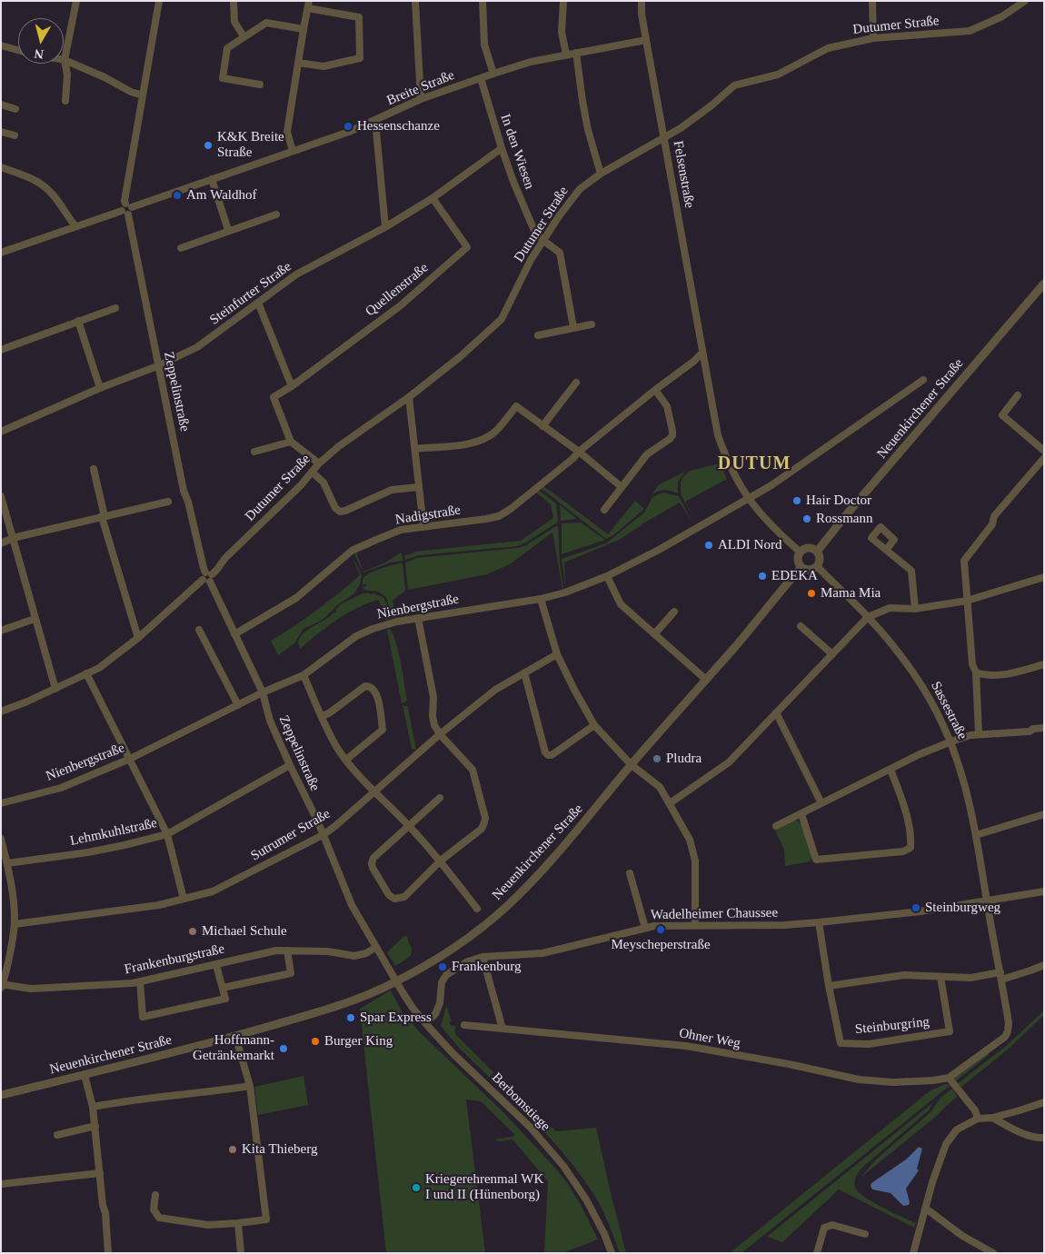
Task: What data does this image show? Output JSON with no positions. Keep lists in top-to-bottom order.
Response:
{
  "streets": {
    "street": [
      "Dutumer Straße",
      "Breite Straße",
      "In den Wiesen",
      "Felsenstraße",
      "Quellenstraße",
      "Steinfurter Straße",
      "Zeppelinstraße",
      "Neuenkirchener Straße",
      "Nadigstraße",
      "Nienbergstraße",
      "Sassestraße",
      "Lehmkuhlstraße",
      "Sutrumer Straße",
      "Wadelheimer Chaussee",
      "Frankenburgstraße",
      "Steinburgring",
      "Ohner Weg",
      "Berbomstiege"
    ]
  },
  "crossings": [
    ["Dutumer Straße", "In den Wiesen"],
    ["Dutumer Straße", "Felsenstraße"],
    ["Dutumer Straße", "Zeppelinstraße"],
    ["Breite Straße", "In den Wiesen"],
    ["Breite Straße", "Felsenstraße"],
    ["In den Wiesen", "Steinfurter Straße"],
    ["Felsenstraße", "Neuenkirchener Straße"],
    ["Felsenstraße", "Nadigstraße"],
    ["Felsenstraße", "Nienbergstraße"],
    ["Felsenstraße", "Sassestraße"],
    ["Quellenstraße", "Steinfurter Straße"],
    ["Steinfurter Straße", "Zeppelinstraße"],
    ["Zeppelinstraße", "Neuenkirchener Straße"],
    ["Zeppelinstraße", "Nadigstraße"],
    ["Zeppelinstraße", "Nienbergstraße"],
    ["Zeppelinstraße", "Lehmkuhlstraße"],
    ["Zeppelinstraße", "Sutrumer Straße"],
    ["Zeppelinstraße", "Frankenburgstraße"],
    ["Zeppelinstraße", "Berbomstiege"],
    ["Neuenkirchener Straße", "Sassestraße"],
    ["Neuenkirchener Straße", "Berbomstiege"],
    ["Sassestraße", "Wadelheimer Chaussee"],
    ["Wadelheimer Chaussee", "Steinburgring"],
    ["Wadelheimer Chaussee", "Berbomstiege"]
  ],
  "districts": ["DUTUM"],
  "places": [
    "Hessenschanze",
    "K&K Breite Straße",
    "Am Waldhof",
    "Hair Doctor",
    "Rossmann",
    "ALDI Nord",
    "EDEKA",
    "Mama Mia",
    "Pludra",
    "Steinburgweg",
    "Meyscheperstraße",
    "Michael Schule",
    "Frankenburg",
    "Spar Express",
    "Burger King",
    "Hoffmann- Getränkemarkt",
    "Kita Thieberg",
    "Kriegerehrenmal WK I und II (Hünenborg)"
  ],
  "north": "bottom"
}
